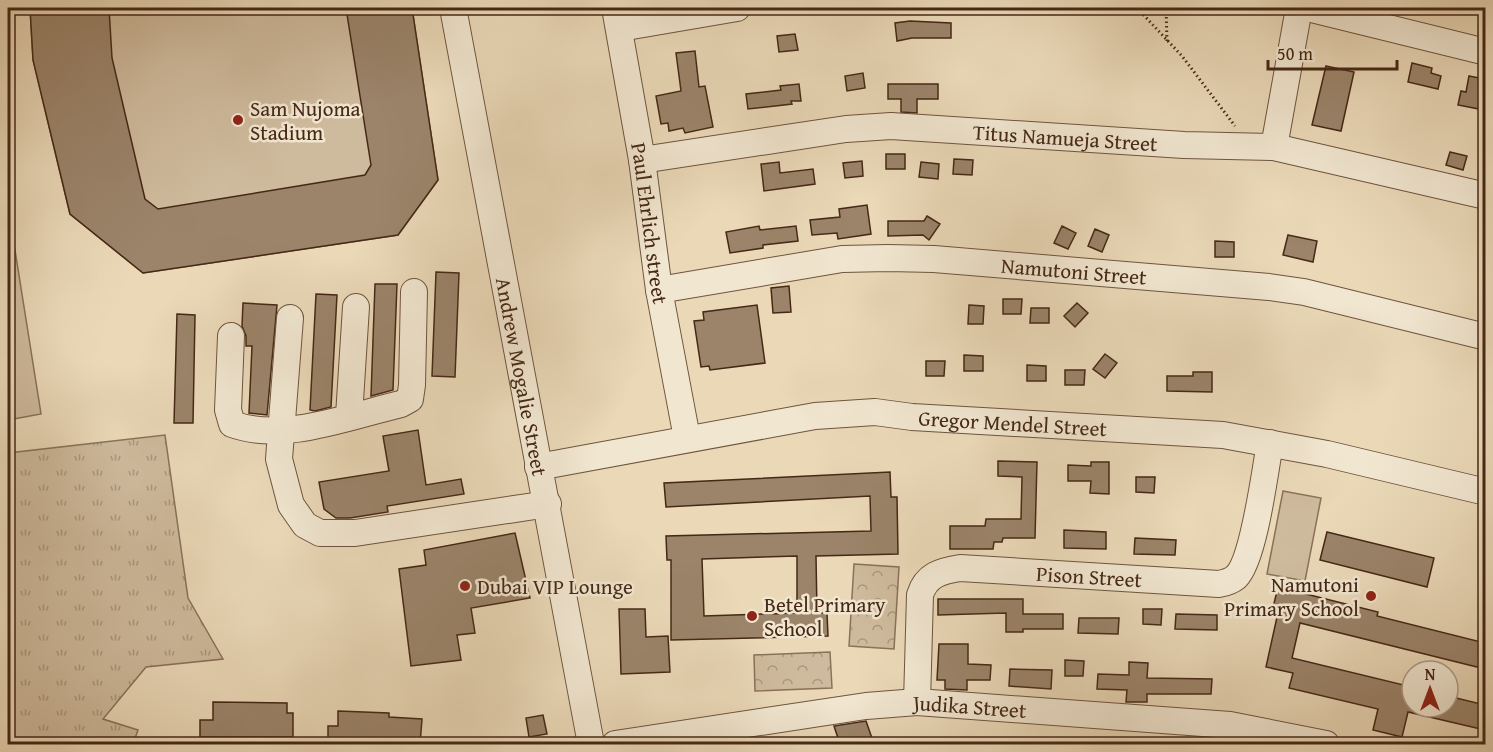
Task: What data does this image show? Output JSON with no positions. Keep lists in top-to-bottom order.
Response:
{
  "streets": {
    "street": [
      "Titus Namueja Street",
      "Paul Ehrlich street",
      "Namutoni Street",
      "Andrew Mogalie Street",
      "Gregor Mendel Street",
      "Pison Street",
      "Judika Street"
    ]
  },
  "crossings": [
    ["Titus Namueja Street", "Paul Ehrlich street"],
    ["Paul Ehrlich street", "Namutoni Street"],
    ["Paul Ehrlich street", "Gregor Mendel Street"],
    ["Andrew Mogalie Street", "Gregor Mendel Street"],
    ["Gregor Mendel Street", "Pison Street"],
    ["Pison Street", "Judika Street"]
  ],
  "places": [
    "Sam Nujoma Stadium",
    "Dubai VIP Lounge",
    "Namutoni Primary School",
    "Betel Primary School"
  ],
  "scale_bar": "50 m",
  "north": "top"
}
